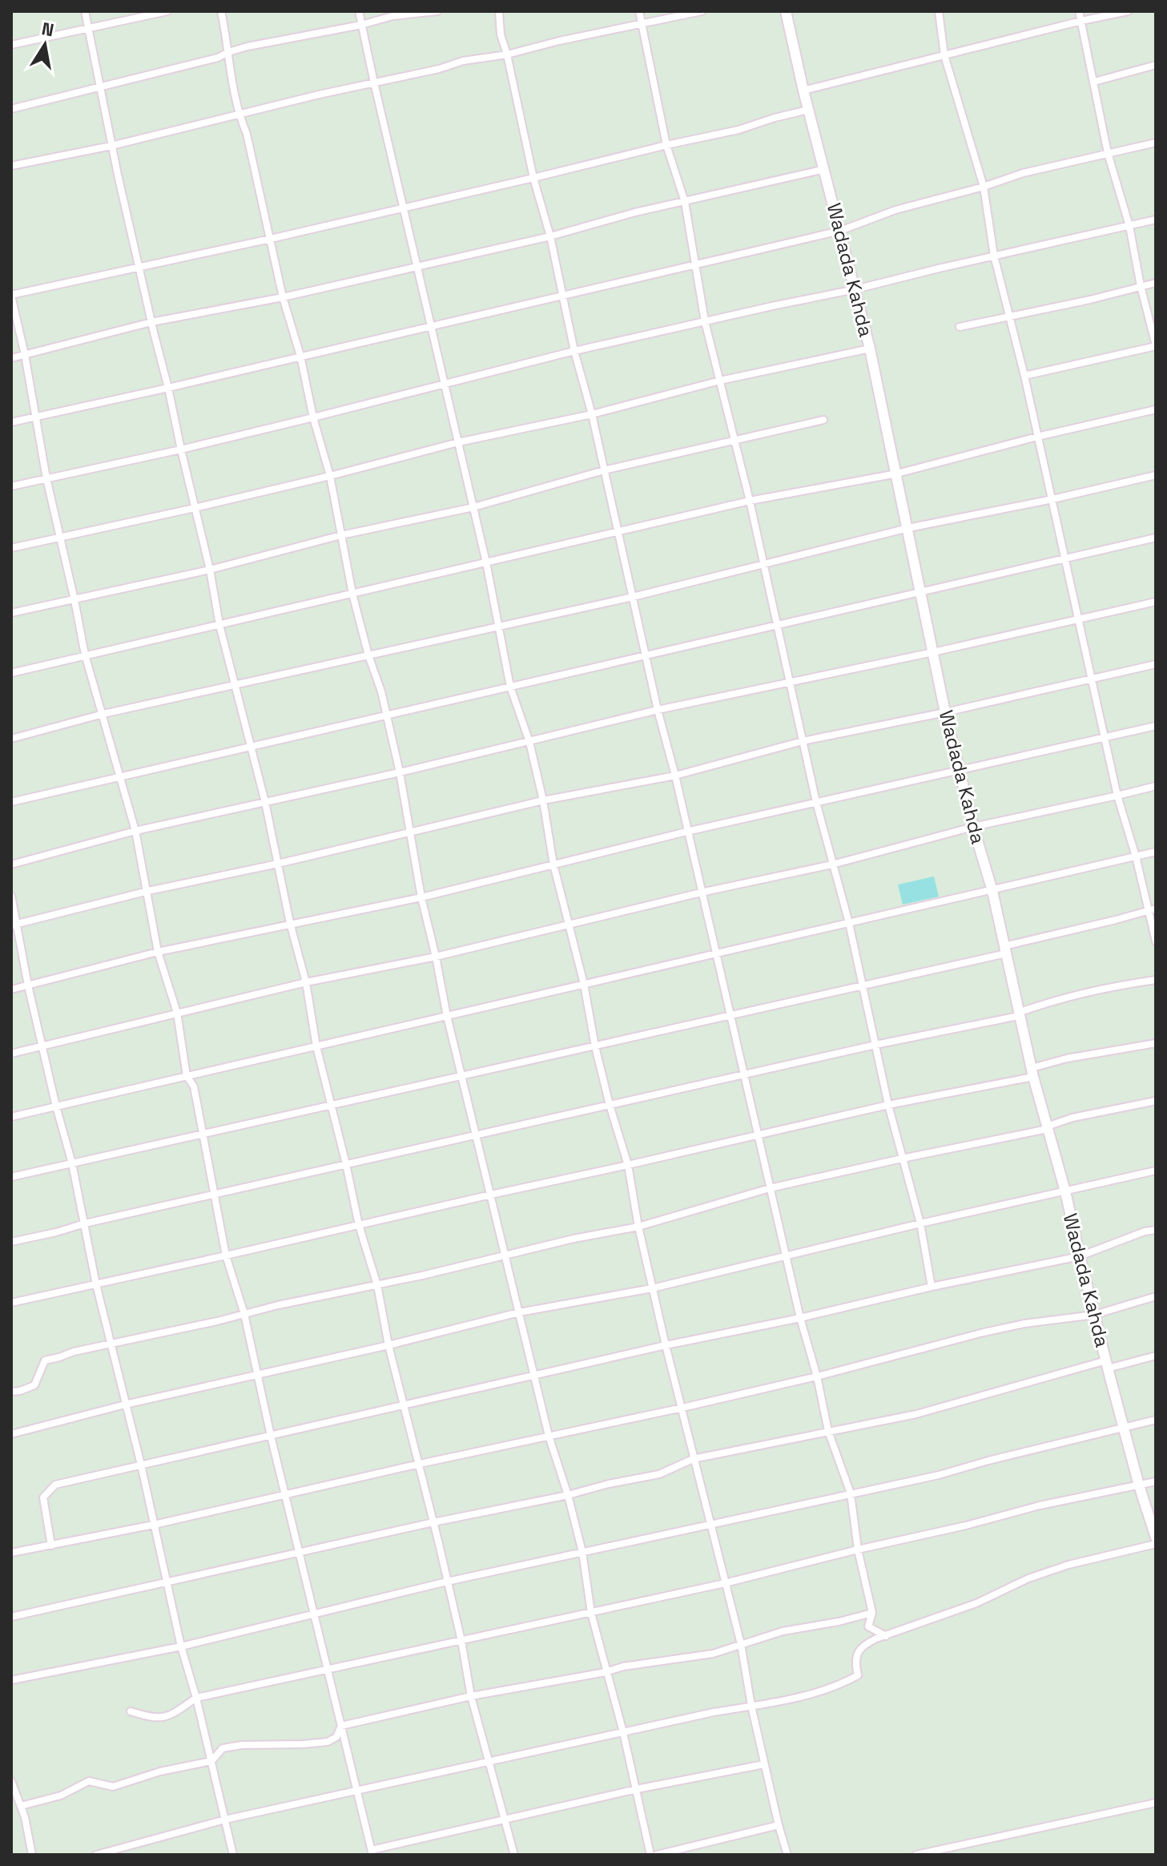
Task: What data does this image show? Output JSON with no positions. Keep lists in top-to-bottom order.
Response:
{
  "streets": {
    "main road": ["Wadada Kahda"]
  },
  "north": "top"
}
